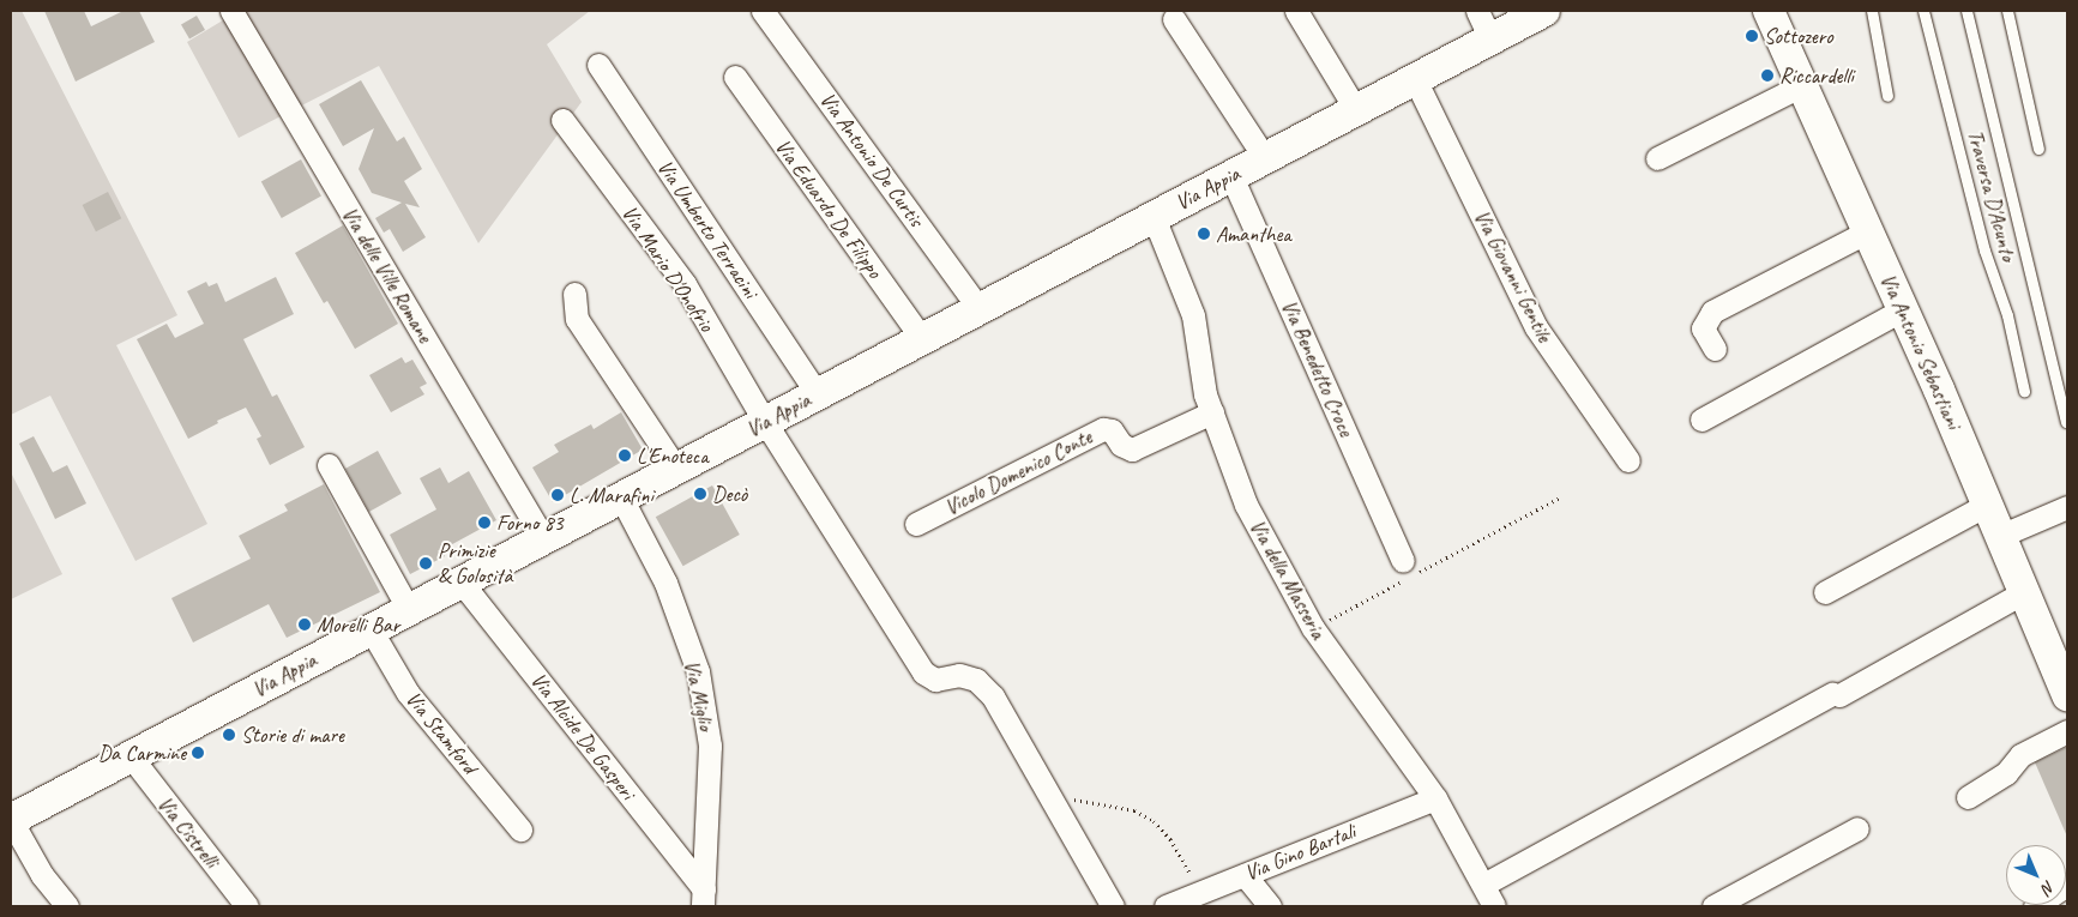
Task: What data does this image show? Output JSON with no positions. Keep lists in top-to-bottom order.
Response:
{
  "streets": {
    "main road": ["Via Appia", "Via Antonio Sebastiani"],
    "street": [
      "Via Antonio De Curtis",
      "Via Eduardo De Filippo",
      "Via Umberto Terracini",
      "Via Mario D'Onofrio",
      "Via delle Ville Romane",
      "Via Giovanni Gentile",
      "Via Benedetto Croce",
      "Vicolo Domenico Conte",
      "Via della Masseria",
      "Via Miglio",
      "Via Stamford",
      "Via Alcide De Gasperi",
      "Via Cistrelli",
      "Via Gino Bartali"
    ],
    "lane": ["Traversa D'Acunto"]
  },
  "crossings": [
    ["Via Antonio De Curtis", "Via Appia"],
    ["Via Appia", "Via Eduardo De Filippo"],
    ["Via Appia", "Via Umberto Terracini"],
    ["Via Appia", "Via Mario D'Onofrio"],
    ["Via Appia", "Via delle Ville Romane"],
    ["Via Appia", "Via Giovanni Gentile"],
    ["Via Appia", "Via Benedetto Croce"],
    ["Via Appia", "Via della Masseria"],
    ["Via Appia", "Via Miglio"],
    ["Via Appia", "Via Stamford"],
    ["Via Appia", "Via Alcide De Gasperi"],
    ["Via Appia", "Via Cistrelli"],
    ["Vicolo Domenico Conte", "Via della Masseria"],
    ["Via della Masseria", "Via Gino Bartali"],
    ["Via Miglio", "Via Alcide De Gasperi"]
  ],
  "places": [
    "Sottozero",
    "Riccardelli",
    "Amanthea",
    "L'Enoteca",
    "Decò",
    "L. Marafini",
    "Forno 83",
    "Primizie & Golosità",
    "Morelli Bar",
    "Storie di mare",
    "Da Carmine"
  ],
  "north": "bottom right"
}
